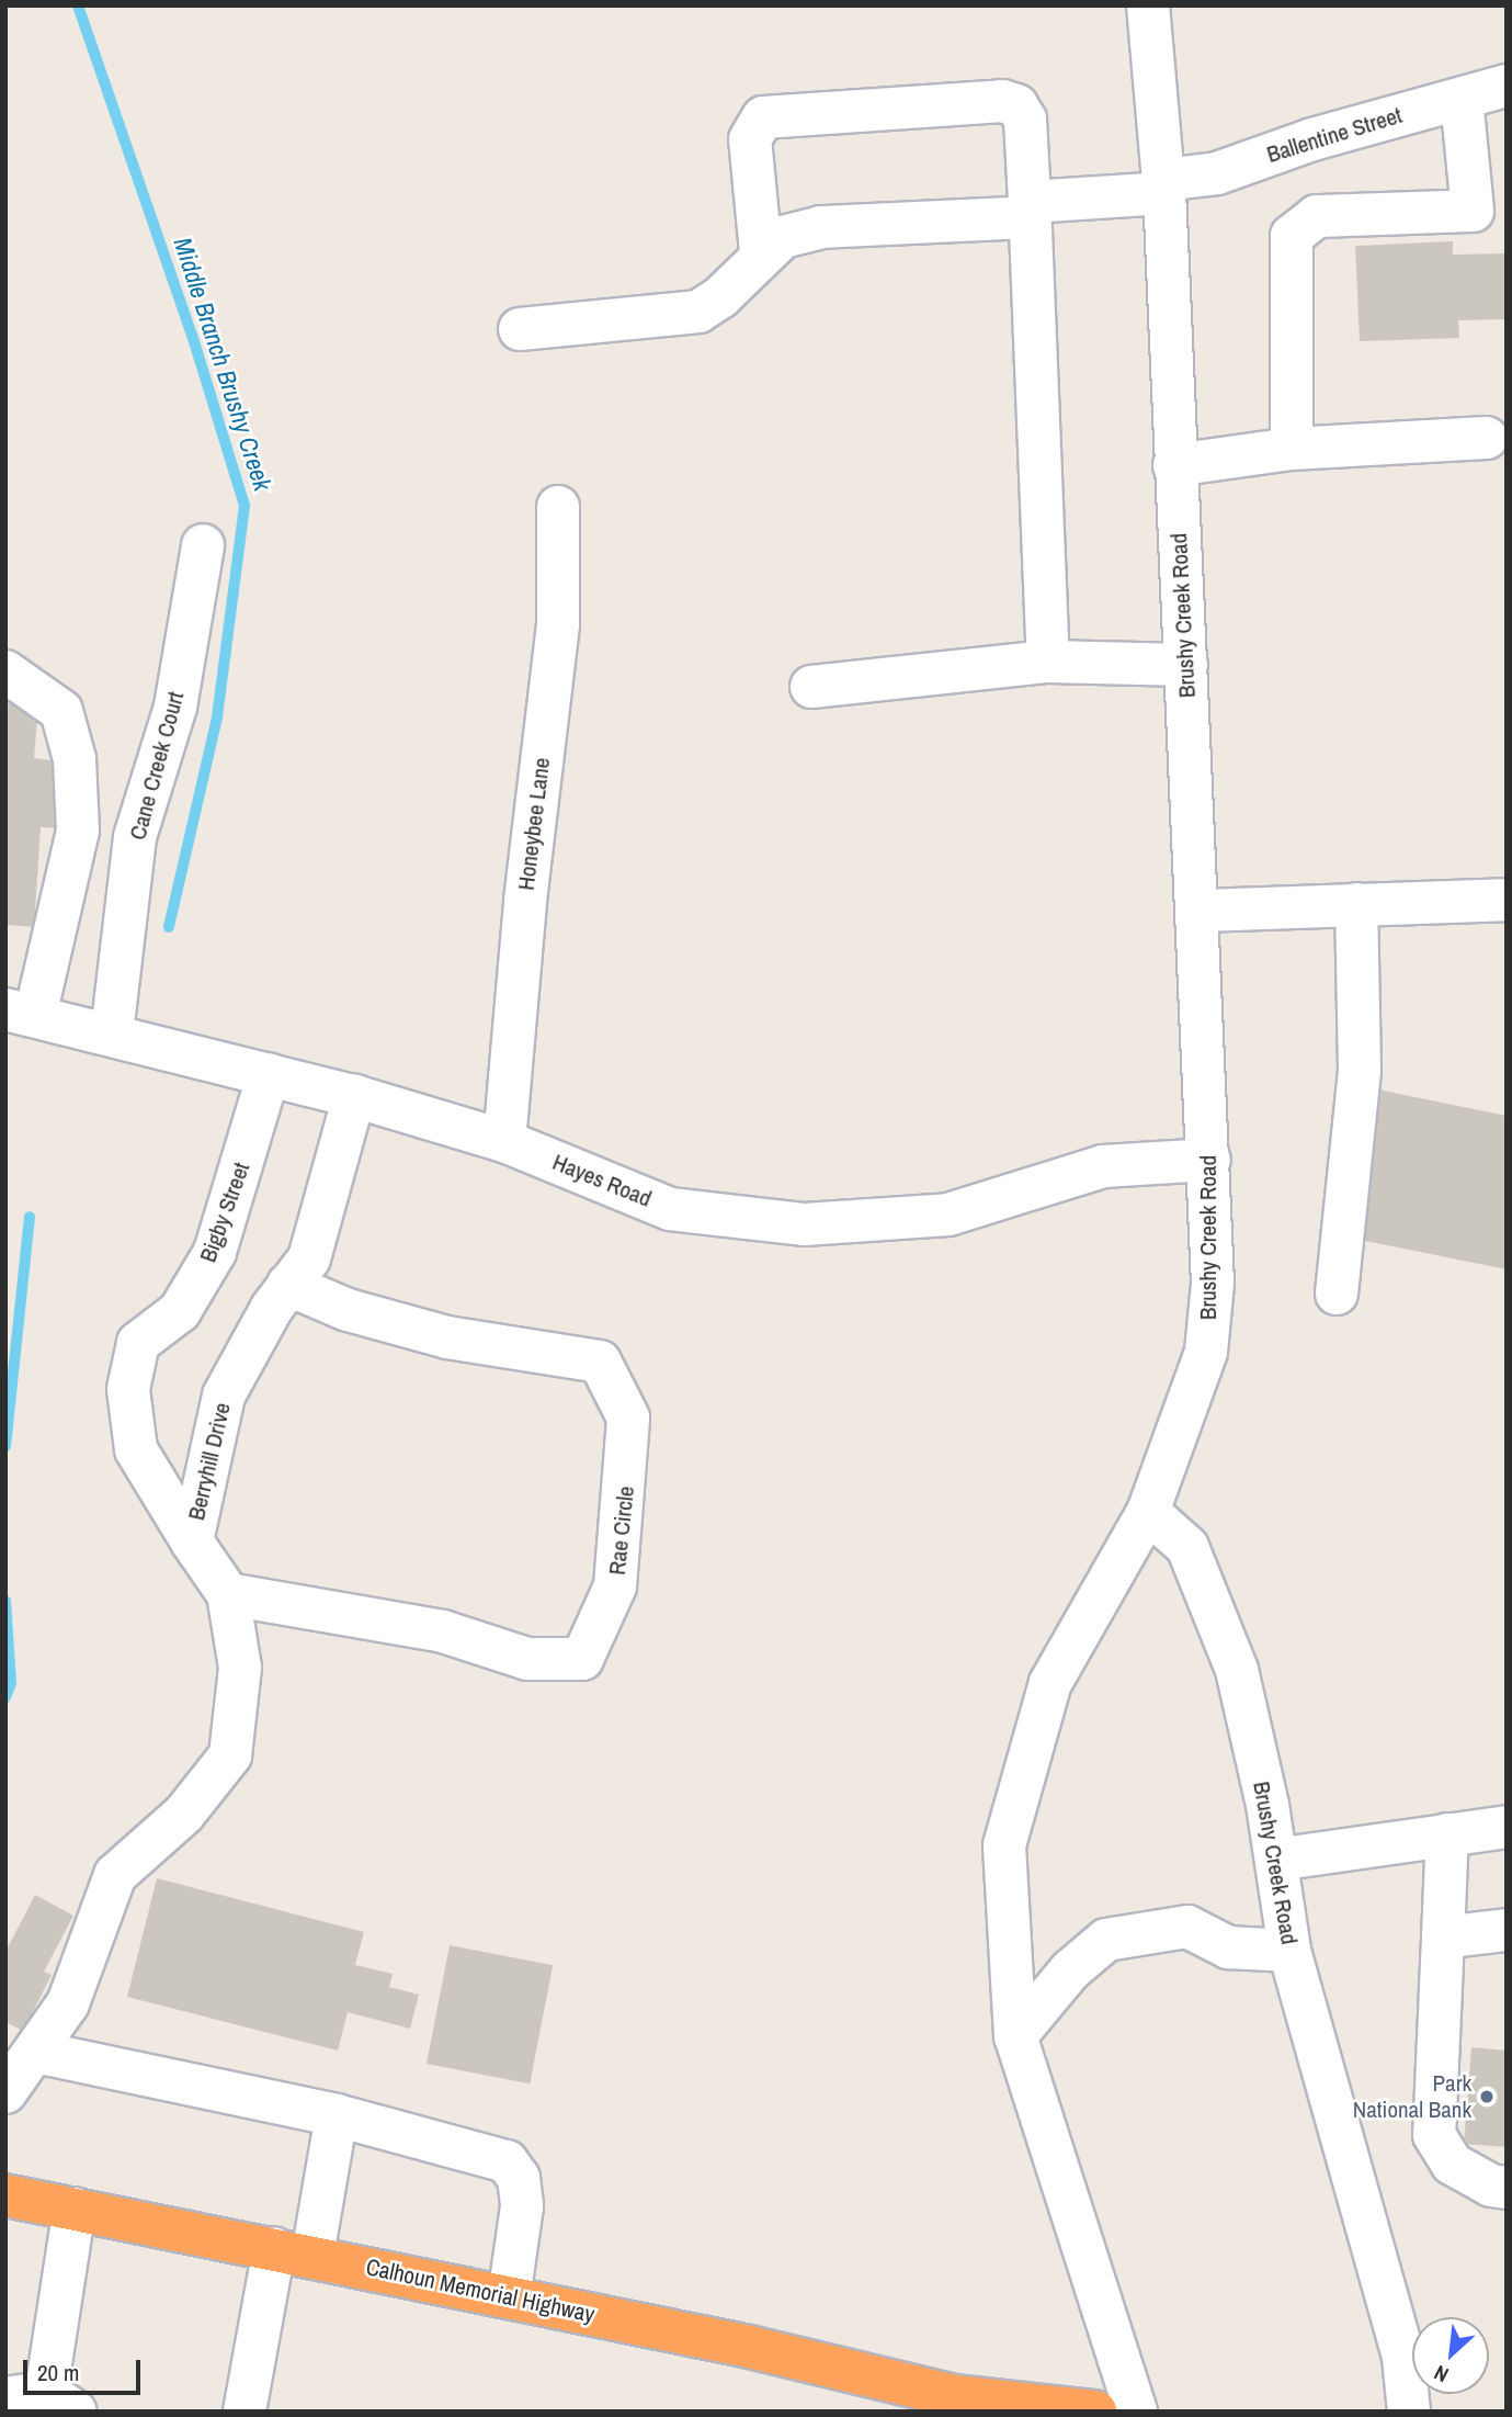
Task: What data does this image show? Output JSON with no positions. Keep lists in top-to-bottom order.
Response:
{
  "streets": {
    "highway": ["Calhoun Memorial Highway"],
    "street": [
      "Ballentine Street",
      "Brushy Creek Road",
      "Cane Creek Court",
      "Honeybee Lane",
      "Hayes Road",
      "Bigby Street",
      "Berryhill Drive",
      "Rae Circle"
    ]
  },
  "crossings": [
    ["Ballentine Street", "Brushy Creek Road"],
    ["Brushy Creek Road", "Hayes Road"],
    ["Cane Creek Court", "Hayes Road"],
    ["Honeybee Lane", "Hayes Road"],
    ["Hayes Road", "Bigby Street"],
    ["Hayes Road", "Berryhill Drive"],
    ["Bigby Street", "Berryhill Drive"],
    ["Berryhill Drive", "Rae Circle"]
  ],
  "water": ["Middle Branch Brushy Creek"],
  "places": ["Park National Bank"],
  "scale_bar": "20 m",
  "north": "bottom left"
}
